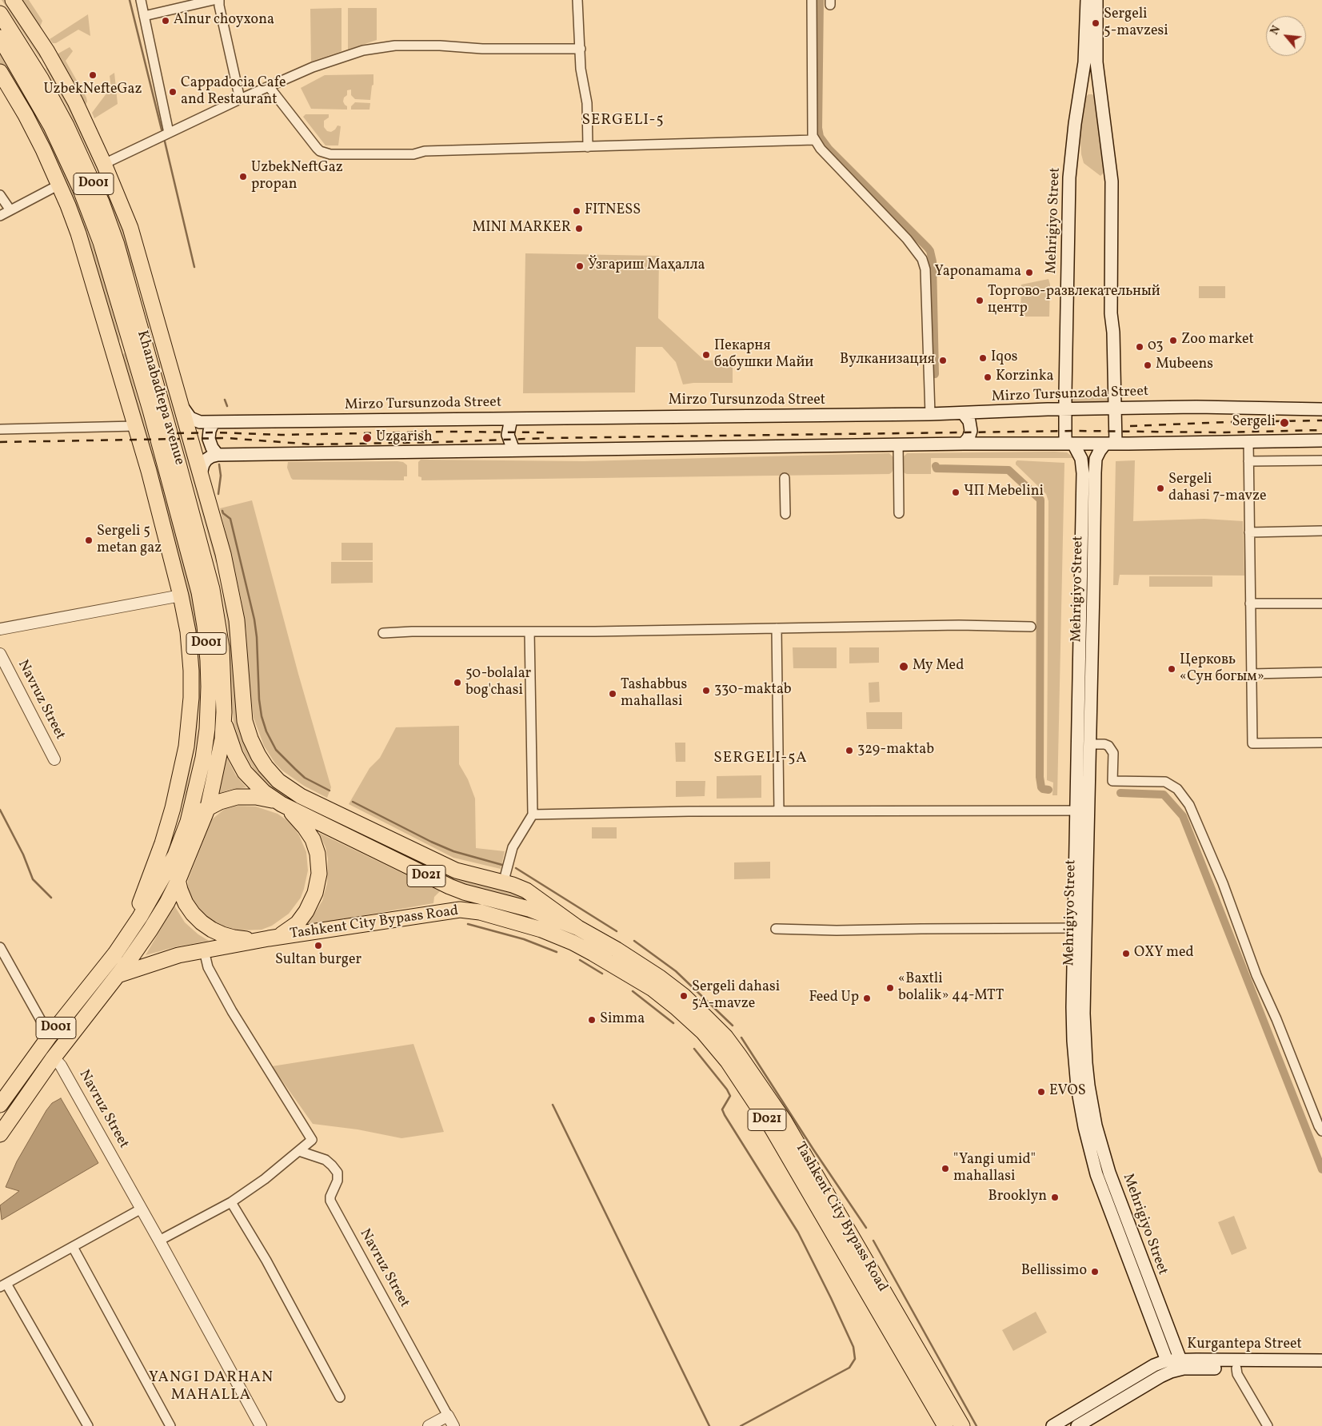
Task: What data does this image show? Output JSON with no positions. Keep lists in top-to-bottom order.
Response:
{
  "streets": {
    "highway": [
      "D001",
      "Khanabadtepa avenue",
      "D021",
      "Tashkent City Bypass Road"
    ],
    "main road": ["Mehrigiyo Street", "Mirzo Tursunzoda Street", "Kurgantepa Street"],
    "street": ["Navruz Street"]
  },
  "crossings": [
    ["D001", "Khanabadtepa avenue"],
    ["D001", "Navruz Street"],
    ["D001", "Tashkent City Bypass Road"],
    ["Mehrigiyo Street", "Mirzo Tursunzoda Street"],
    ["Mehrigiyo Street", "Kurgantepa Street"],
    ["Khanabadtepa avenue", "Tashkent City Bypass Road"]
  ],
  "districts": ["SERGELI-5", "SERGELI-5A", "YANGI DARHAN MAHALLA"],
  "places": [
    "Alnur choyxona",
    "Sergeli 5-mavzesi",
    "UzbekNefteGaz",
    "Cappadocia Cafe and Restaurant",
    "UzbekNeftGaz propan",
    "FITNESS",
    "MINI MARKER",
    "Ўзгариш Маҳалла",
    "Yaponamama",
    "Торгово-развлекательный центр",
    "Zoo market",
    "03",
    "Пекарня бабушки Майи",
    "Iqos",
    "Вулканизация",
    "Mubeens",
    "Korzinka",
    "Sergeli",
    "Uzgarish",
    "Sergeli dahasi 7-mavze",
    "ЧП Mebelini",
    "Sergeli 5 metan gaz",
    "My Med",
    "Церковь «Сун богым»",
    "50-bolalar bog'chasi",
    "330-maktab",
    "Tashabbus mahallasi",
    "329-maktab",
    "Sultan burger",
    "OXY med",
    "«Baxtli bolalik» 44-MTT",
    "Sergeli dahasi 5A-mavze",
    "Feed Up",
    "Simma",
    "EVOS",
    "\"Yangi umid\" mahallasi",
    "Brooklyn",
    "Bellissimo"
  ],
  "north": "top left"
}
